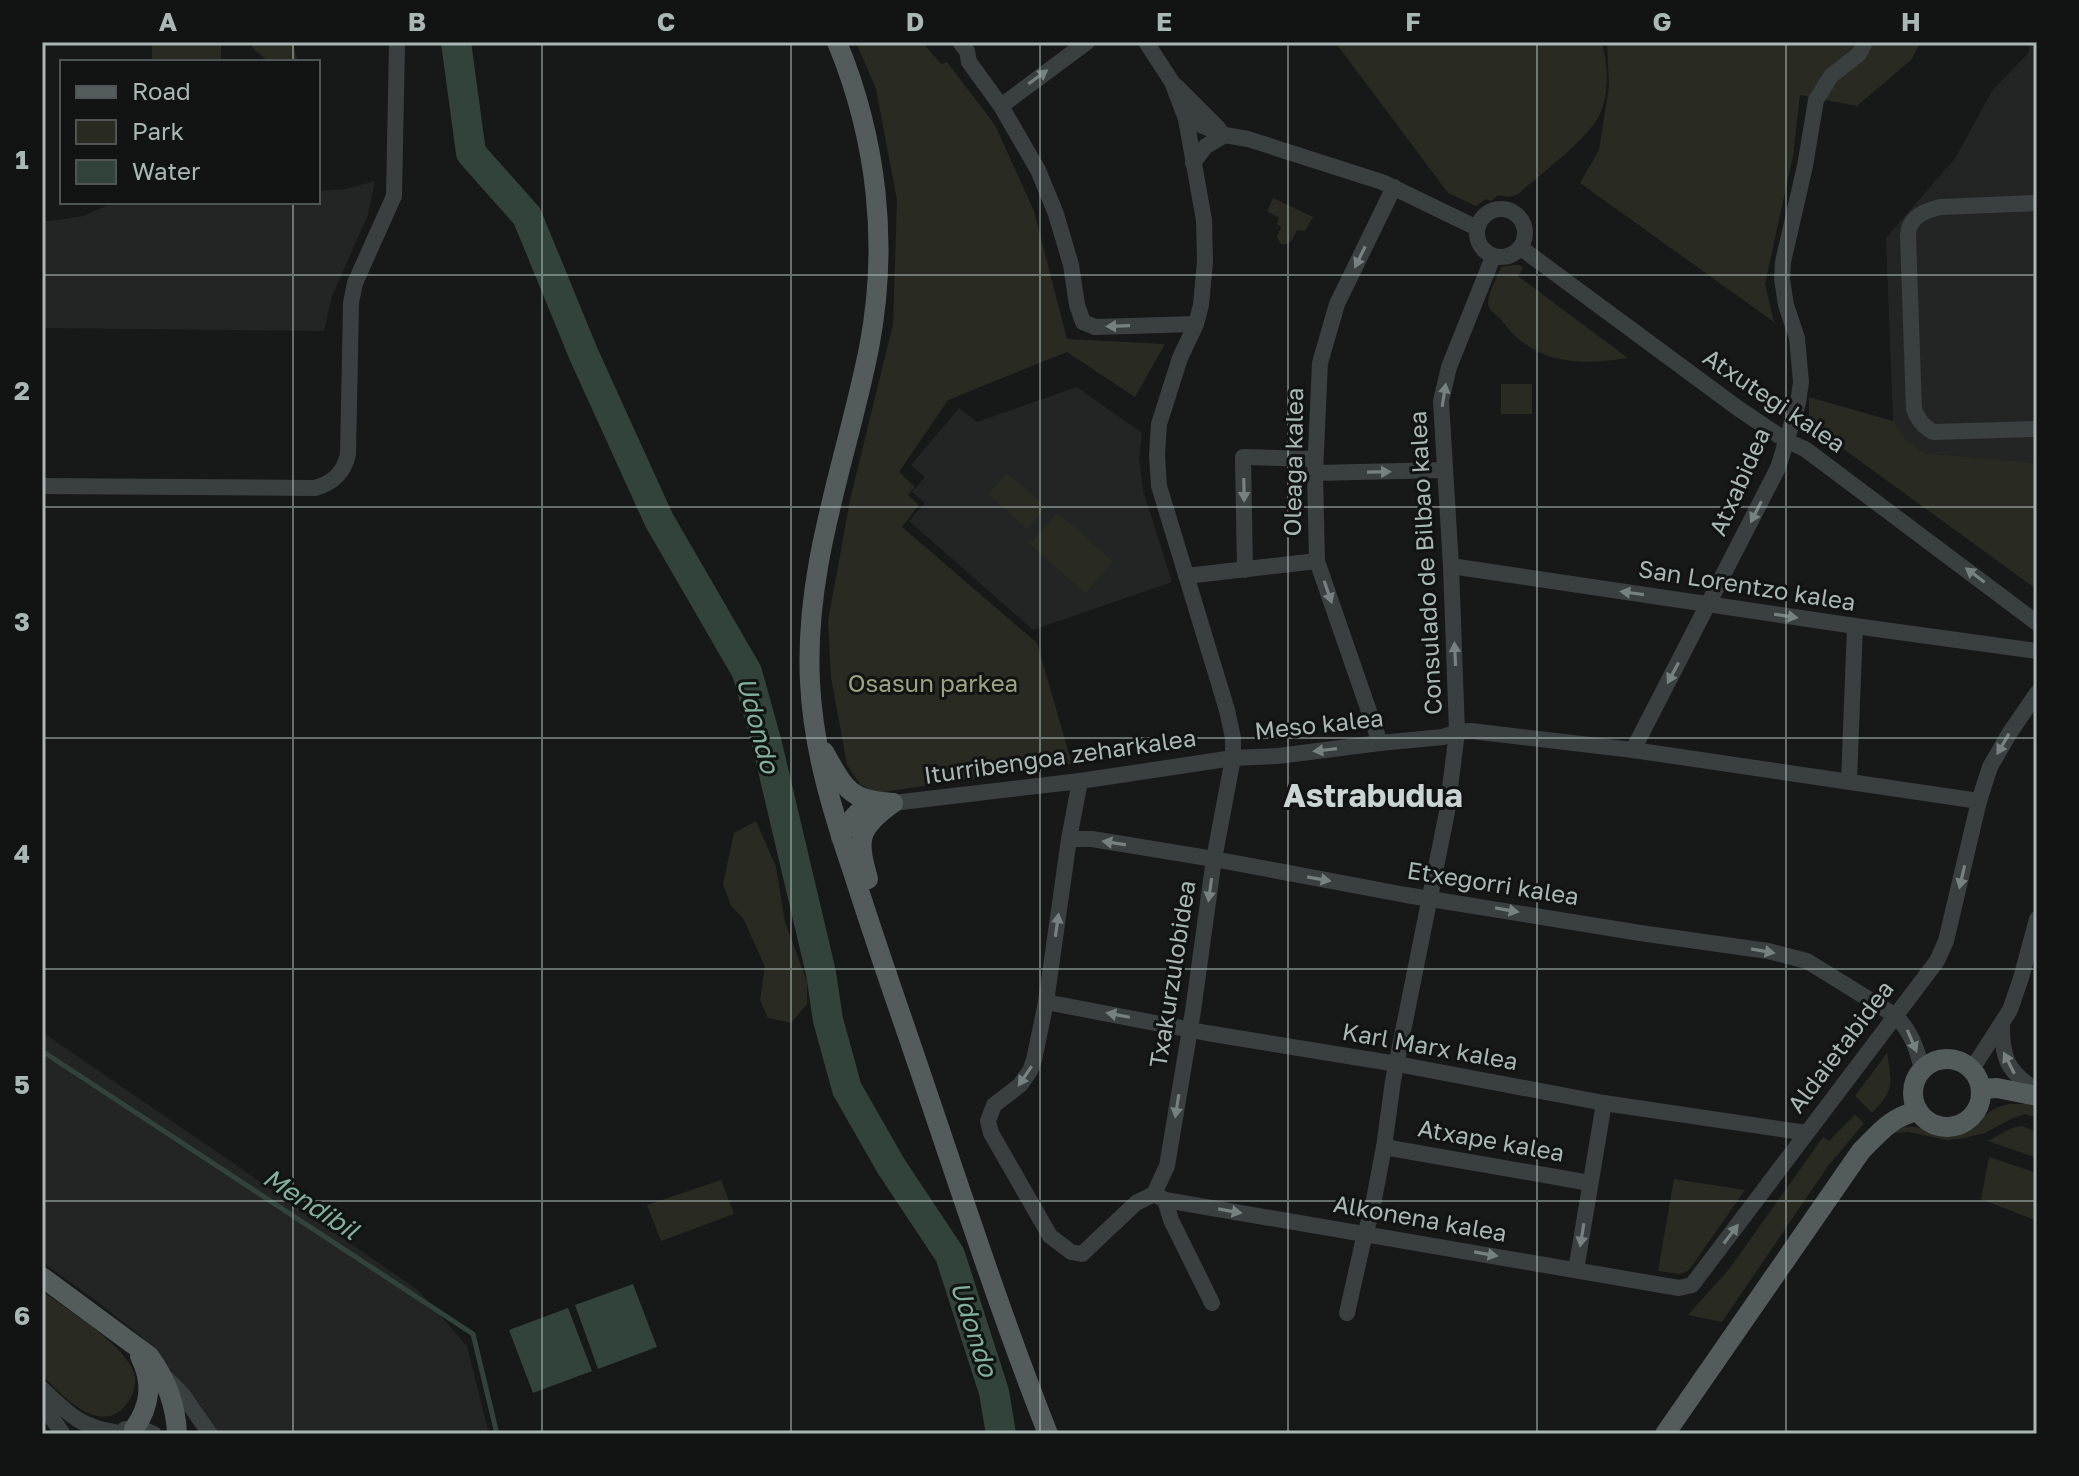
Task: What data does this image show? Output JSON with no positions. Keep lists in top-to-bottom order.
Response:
{
  "streets": {
    "street": [
      "Atxutegi kalea",
      "Oleaga kalea",
      "Atxabidea",
      "Consulado de Bilbao kalea",
      "San Lorentzo kalea",
      "Meso kalea",
      "Iturribengoa zeharkalea",
      "Etxegorri kalea",
      "Txakurzulobidea",
      "Karl Marx kalea",
      "Aldaietabidea",
      "Atxape kalea",
      "Alkonena kalea"
    ]
  },
  "crossings": [
    ["Atxutegi kalea", "Atxabidea"],
    ["Atxutegi kalea", "Consulado de Bilbao kalea"],
    ["Oleaga kalea", "Meso kalea"],
    ["Atxabidea", "San Lorentzo kalea"],
    ["Atxabidea", "Meso kalea"],
    ["Consulado de Bilbao kalea", "San Lorentzo kalea"],
    ["Consulado de Bilbao kalea", "Meso kalea"],
    ["Consulado de Bilbao kalea", "Etxegorri kalea"],
    ["Meso kalea", "Iturribengoa zeharkalea"],
    ["Meso kalea", "Txakurzulobidea"],
    ["Meso kalea", "Aldaietabidea"],
    ["Iturribengoa zeharkalea", "Txakurzulobidea"],
    ["Etxegorri kalea", "Txakurzulobidea"],
    ["Etxegorri kalea", "Aldaietabidea"],
    ["Txakurzulobidea", "Karl Marx kalea"],
    ["Txakurzulobidea", "Alkonena kalea"],
    ["Karl Marx kalea", "Aldaietabidea"],
    ["Aldaietabidea", "Alkonena kalea"]
  ],
  "one_way": [
    "Atxutegi kalea",
    "Oleaga kalea",
    "Atxabidea",
    "Consulado de Bilbao kalea",
    "Txakurzulobidea",
    "Alkonena kalea"
  ],
  "districts": ["Astrabudua"],
  "water": ["Udondo", "Mendibil"],
  "parks": ["Osasun parkea"],
  "legend": ["Road", "Park", "Water"],
  "grid": {
    "columns": [
      "A",
      "B",
      "C",
      "D",
      "E",
      "F",
      "G",
      "H"
    ],
    "rows": [
      "1",
      "2",
      "3",
      "4",
      "5",
      "6"
    ]
  }
}
